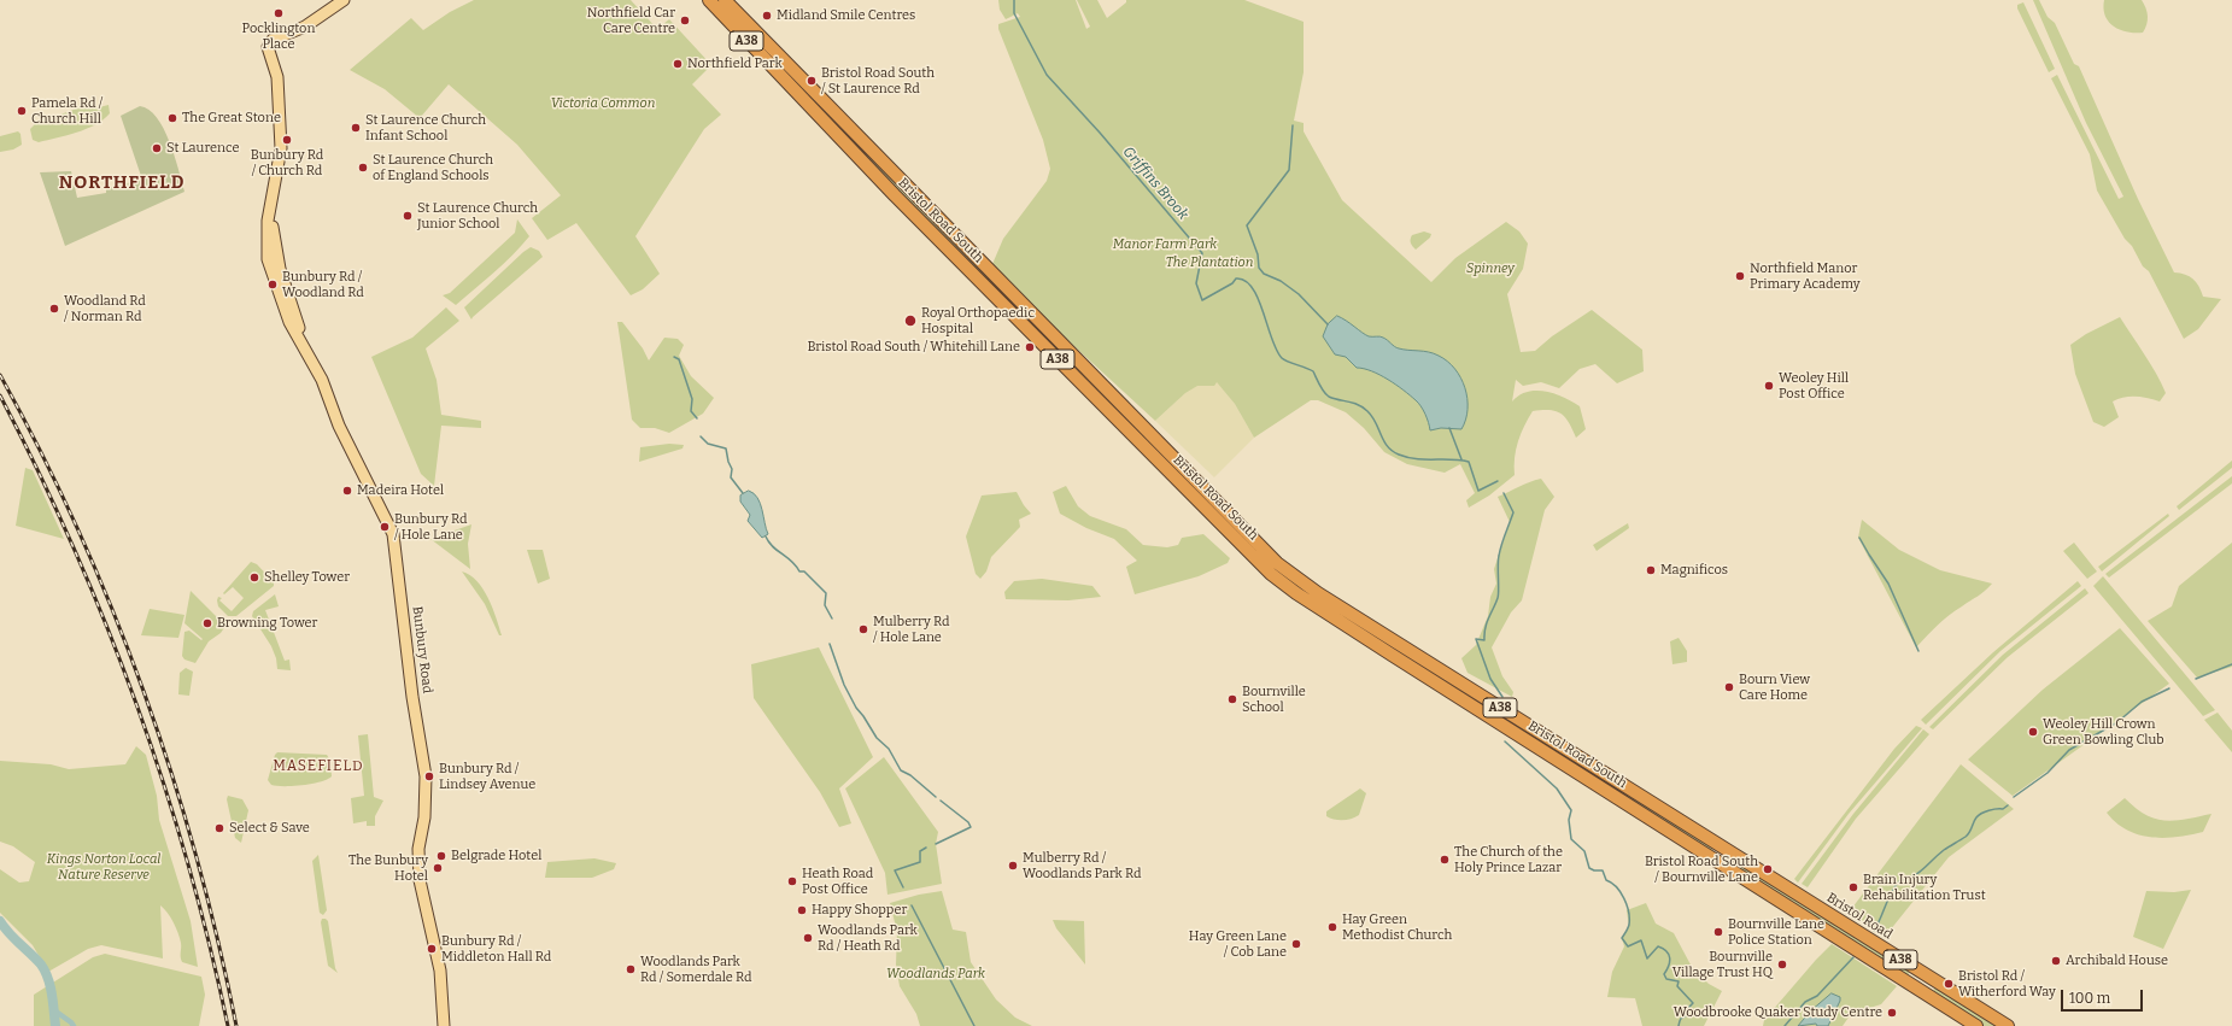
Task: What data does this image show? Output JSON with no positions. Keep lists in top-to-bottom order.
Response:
{
  "streets": {
    "highway": ["A38", "Bristol Road South", "Bristol Road"],
    "main road": ["Bunbury Road"]
  },
  "crossings": [
    ["A38", "Bristol Road South"],
    ["Bristol Road South", "Bristol Road"]
  ],
  "districts": ["NORTHFIELD", "MASEFIELD"],
  "water": ["Griffins Brook"],
  "parks": [
    "Victoria Common",
    "Manor Farm Park",
    "The Plantation",
    "Spinney",
    "Kings Norton Local Nature Reserve",
    "Woodlands Park"
  ],
  "places": [
    "Pocklington Place",
    "Midland Smile Centres",
    "Northfield Car Care Centre",
    "Northfield Park",
    "Bristol Road South / St Laurence Rd",
    "Pamela Rd / Church Hill",
    "The Great Stone",
    "St Laurence Church Infant School",
    "Bunbury Rd / Church Rd",
    "St Laurence",
    "St Laurence Church of England Schools",
    "St Laurence Church Junior School",
    "Northfield Manor Primary Academy",
    "Bunbury Rd / Woodland Rd",
    "Woodland Rd / Norman Rd",
    "Royal Orthopaedic Hospital",
    "Bristol Road South / Whitehill Lane",
    "Weoley Hill Post Office",
    "Madeira Hotel",
    "Bunbury Rd / Hole Lane",
    "Magnificos",
    "Shelley Tower",
    "Browning Tower",
    "Mulberry Rd / Hole Lane",
    "Bourn View Care Home",
    "Bournville School",
    "Weoley Hill Crown Green Bowling Club",
    "Bunbury Rd / Lindsey Avenue",
    "Select & Save",
    "Belgrade Hotel",
    "The Church of the Holy Prince Lazar",
    "Mulberry Rd / Woodlands Park Rd",
    "The Bunbury Hotel",
    "Bristol Road South / Bournville Lane",
    "Heath Road Post Office",
    "Brain Injury Rehabilitation Trust",
    "Happy Shopper",
    "Hay Green Methodist Church",
    "Bournville Lane Police Station",
    "Woodlands Park Rd / Heath Rd",
    "Hay Green Lane / Cob Lane",
    "Bunbury Rd / Middleton Hall Rd",
    "Archibald House",
    "Bournville Village Trust HQ",
    "Woodlands Park Rd / Somerdale Rd",
    "Bristol Rd / Witherford Way",
    "Woodbrooke Quaker Study Centre"
  ],
  "scale_bar": "100 m"
}
